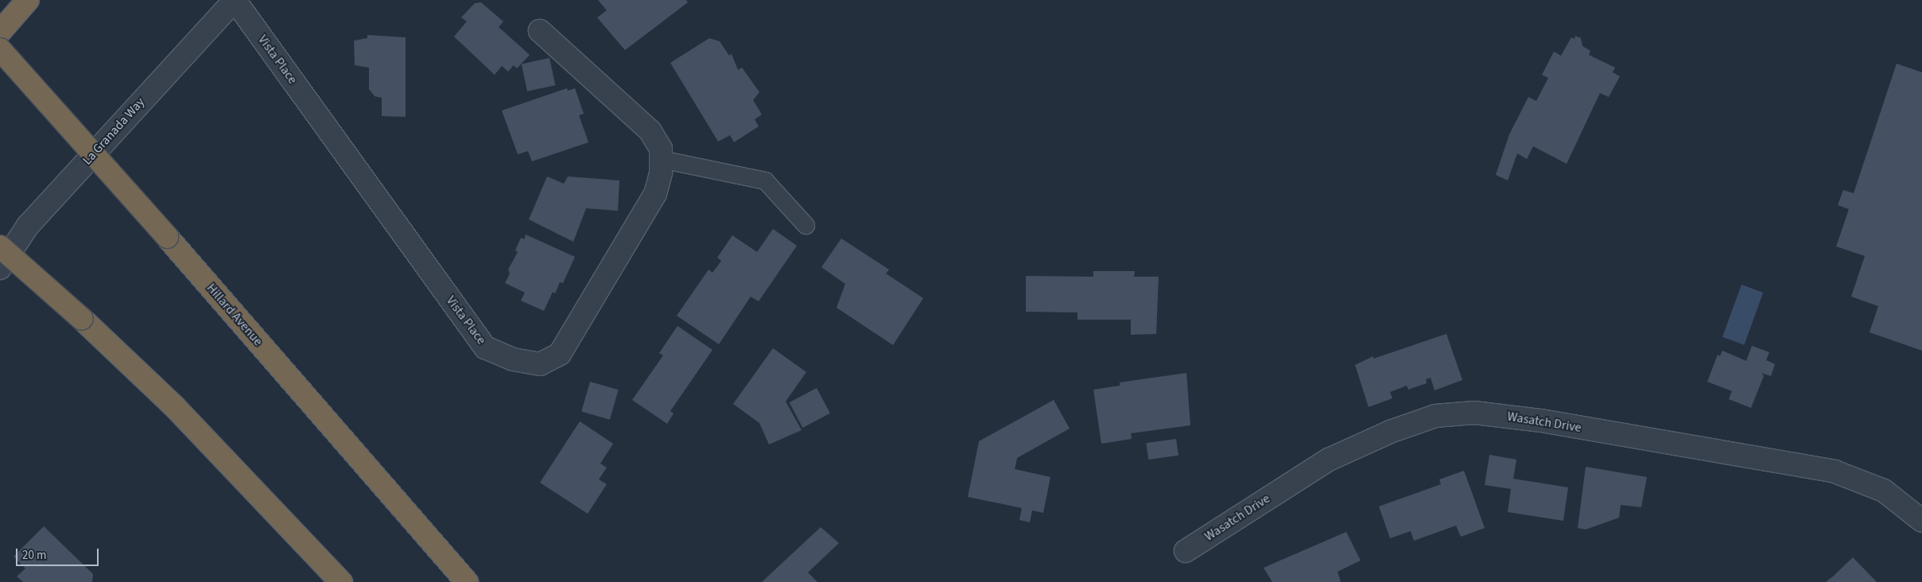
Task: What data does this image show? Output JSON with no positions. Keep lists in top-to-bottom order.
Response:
{
  "streets": {
    "highway": ["Hillard Avenue"],
    "street": ["Vista Place", "La Granada Way", "Wasatch Drive"]
  },
  "crossings": [
    ["Vista Place", "La Granada Way"]
  ],
  "scale_bar": "20 m"
}
